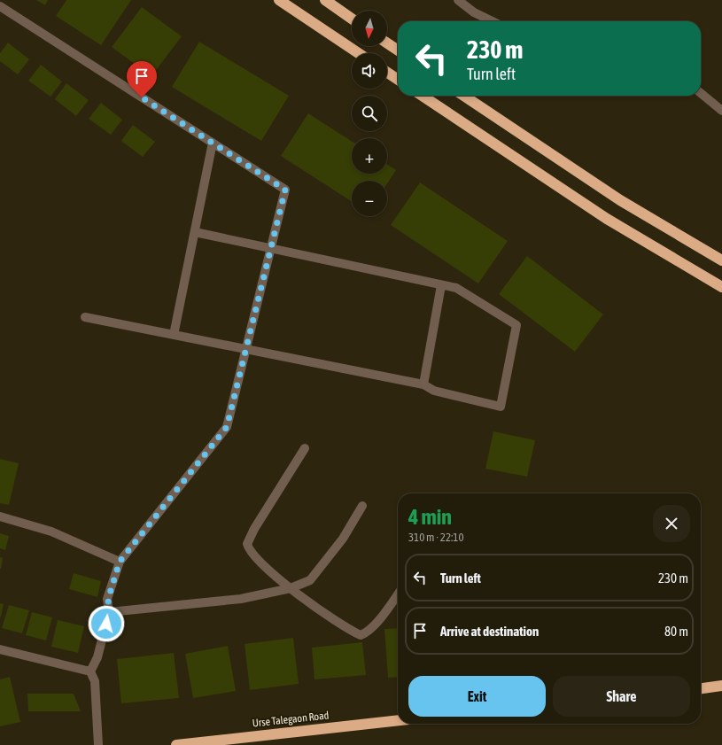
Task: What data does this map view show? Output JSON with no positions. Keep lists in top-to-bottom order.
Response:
{
  "streets": {
    "highway": ["Urse Talegaon Road"]
  },
  "north": "bottom",
  "page": {
    "map_buttons": ["+", "−"],
    "turn": ["230 m", "Turn left"],
    "heading": ["4 min", "310 m · 22:10"],
    "list": [
      {
        "name": "Turn left",
        "value": "230 m"
      },
      {
        "name": "Arrive at destination",
        "value": "80 m"
      }
    ],
    "buttons": ["Exit", "Share"]
  }
}
